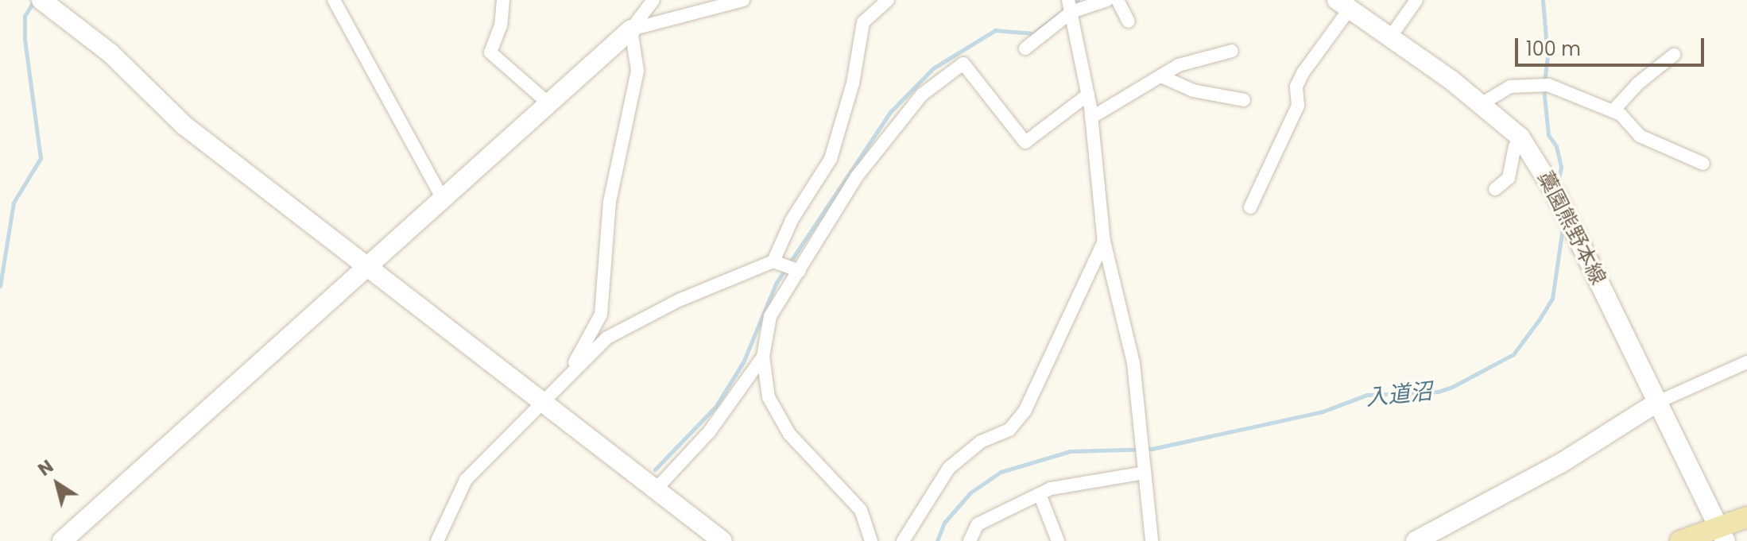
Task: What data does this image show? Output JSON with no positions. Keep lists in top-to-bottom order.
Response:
{
  "streets": {
    "street": ["藁園熊野本線"]
  },
  "water": ["入道沼"],
  "scale_bar": "100 m",
  "north": "top left"
}
